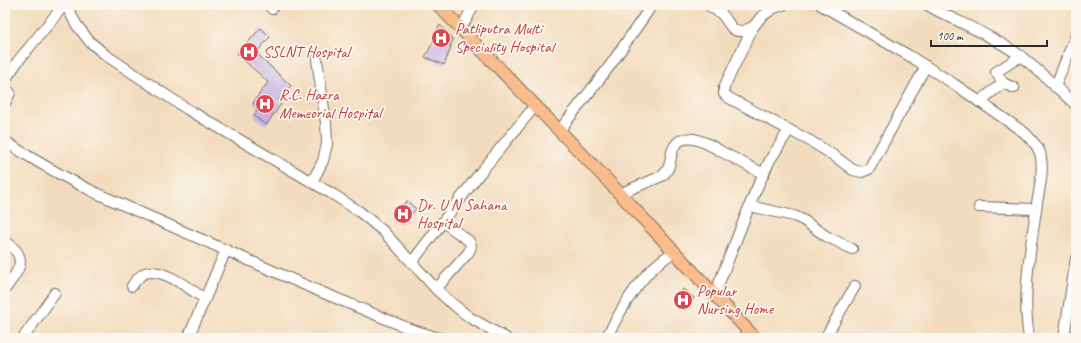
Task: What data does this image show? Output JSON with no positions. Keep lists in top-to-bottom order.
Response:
{
  "places": {
    "hospital": [
      "Patliputra Multi Speciality Hospital",
      "SSLNT Hospital",
      "R.C. Hazra Memeorial Hospital",
      "Dr. U N Sahana Hospital",
      "Popular Nursing Home"
    ]
  },
  "scale_bar": "100 m"
}
